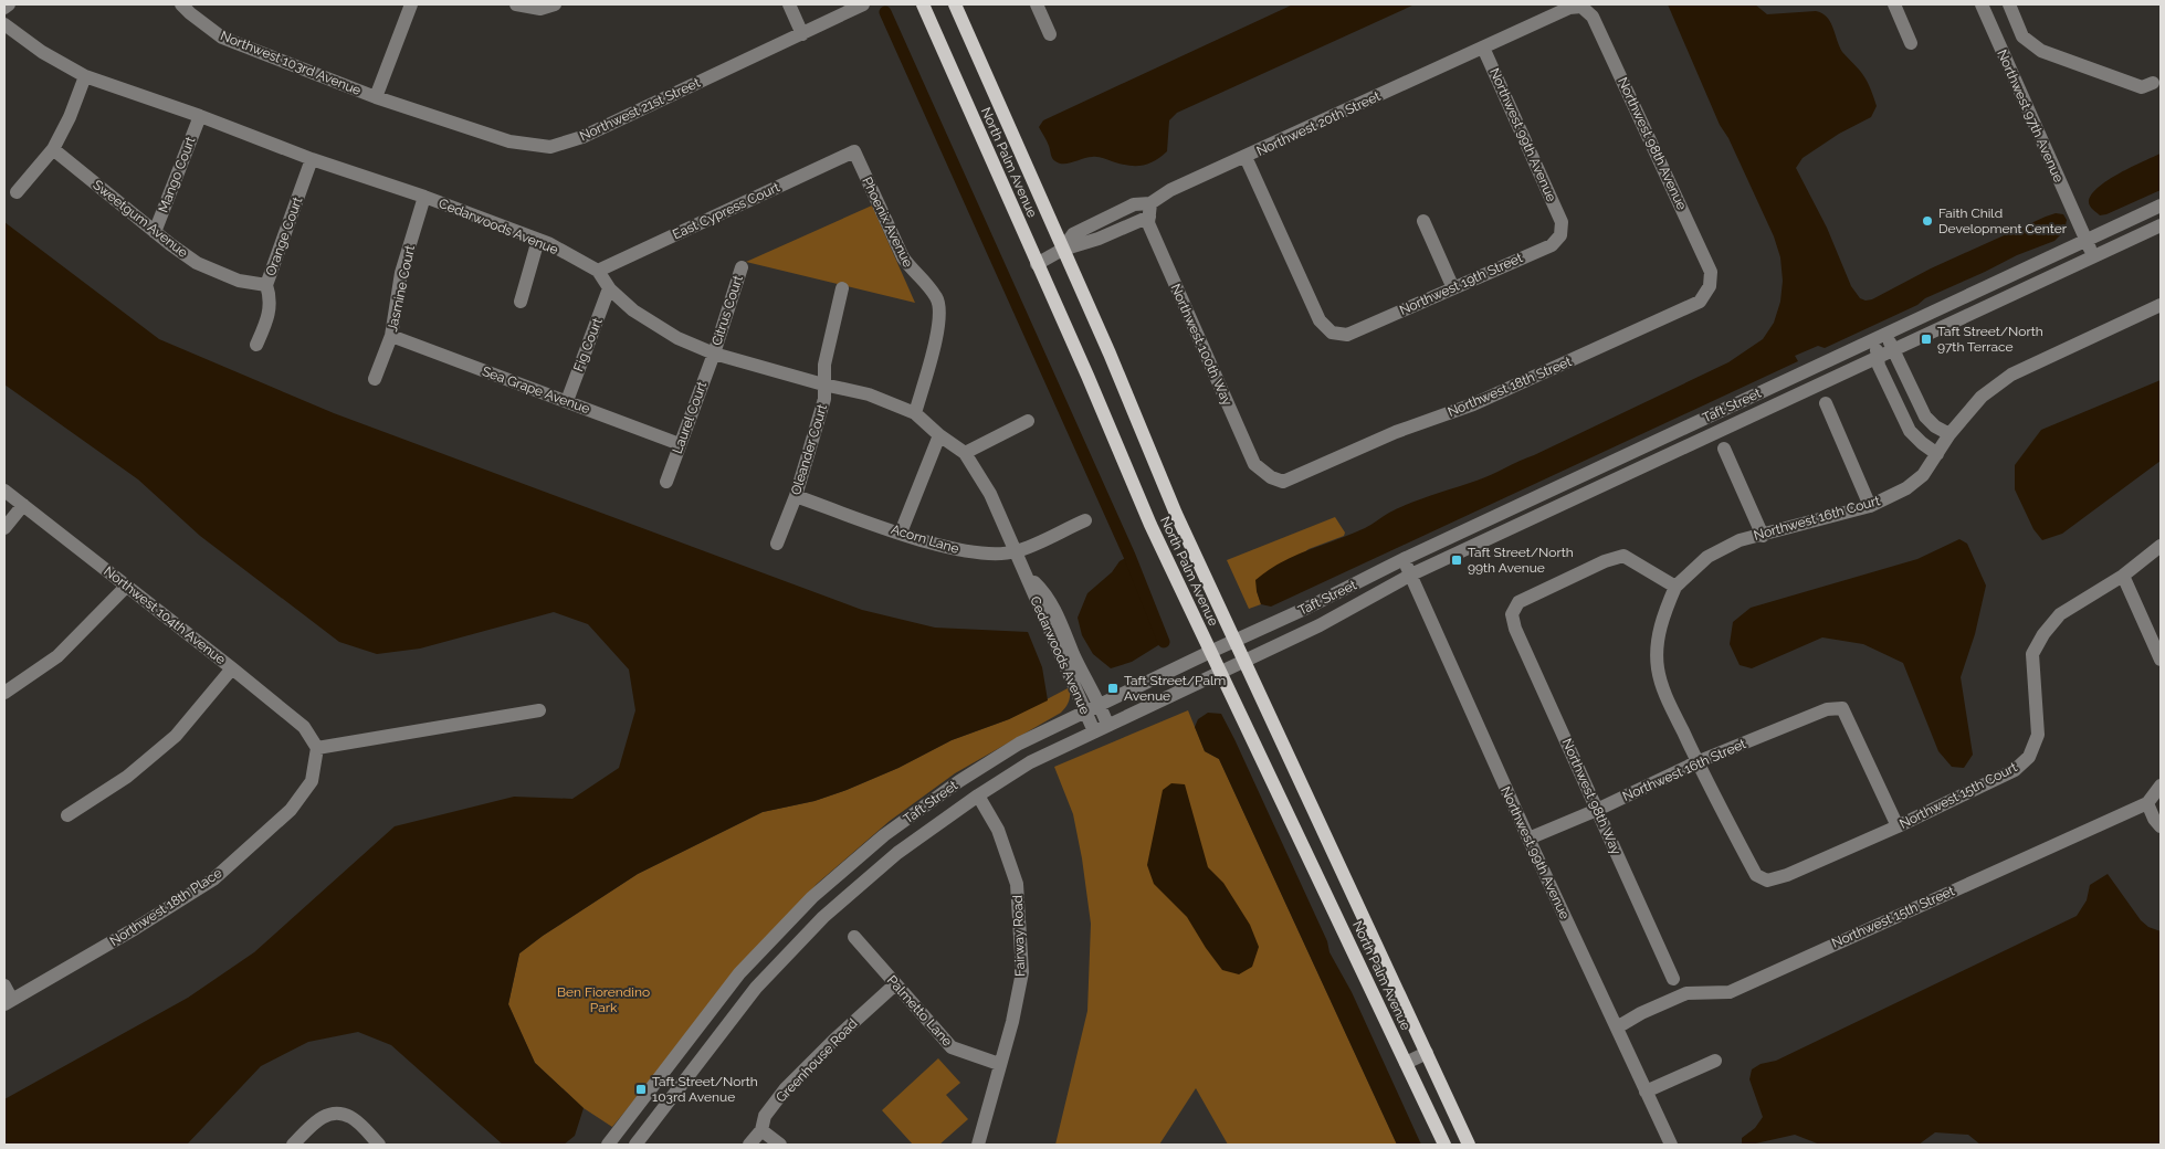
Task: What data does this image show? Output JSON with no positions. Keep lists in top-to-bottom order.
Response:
{
  "streets": {
    "main road": ["North Palm Avenue"],
    "street": [
      "Northwest 103rd Avenue",
      "Northwest 21st Street",
      "Northwest 97th Avenue",
      "Northwest 20th Street",
      "Northwest 99th Avenue",
      "Northwest 98th Avenue",
      "Mango Court",
      "East Cypress Court",
      "Sweetgum Avenue",
      "Phoenix Avenue",
      "Cedarwoods Avenue",
      "Orange Court",
      "Northwest 19th Street",
      "Jasmine Court",
      "Citrus Court",
      "Fig Court",
      "Northwest 100th Way",
      "Northwest 18th Street",
      "Sea Grape Avenue",
      "Taft Street",
      "Laurel Court",
      "Oleander Court",
      "Northwest 16th Court",
      "Acorn Lane",
      "Northwest 104th Avenue",
      "Northwest 16th Street",
      "Northwest 15th Court",
      "Northwest 98th Way",
      "Northwest 18th Place",
      "Northwest 15th Street",
      "Fairway Road",
      "Palmetto Lane",
      "Greenhouse Road"
    ]
  },
  "crossings": [
    ["Northwest 103rd Avenue", "Northwest 21st Street"],
    ["Northwest 97th Avenue", "Taft Street"],
    ["Northwest 20th Street", "Northwest 99th Avenue"],
    ["Northwest 20th Street", "Northwest 98th Avenue"],
    ["Northwest 20th Street", "North Palm Avenue"],
    ["Northwest 20th Street", "Northwest 19th Street"],
    ["Northwest 20th Street", "Northwest 100th Way"],
    ["Northwest 99th Avenue", "Northwest 19th Street"],
    ["Northwest 99th Avenue", "Taft Street"],
    ["Northwest 99th Avenue", "Northwest 16th Street"],
    ["Northwest 99th Avenue", "Northwest 15th Street"],
    ["Northwest 98th Avenue", "Northwest 18th Street"],
    ["North Palm Avenue", "Taft Street"],
    ["Mango Court", "Sweetgum Avenue"],
    ["Mango Court", "Cedarwoods Avenue"],
    ["East Cypress Court", "Phoenix Avenue"],
    ["East Cypress Court", "Cedarwoods Avenue"],
    ["Sweetgum Avenue", "Orange Court"],
    ["Phoenix Avenue", "Cedarwoods Avenue"],
    ["Cedarwoods Avenue", "Orange Court"],
    ["Cedarwoods Avenue", "Jasmine Court"],
    ["Cedarwoods Avenue", "Citrus Court"],
    ["Cedarwoods Avenue", "Fig Court"],
    ["Cedarwoods Avenue", "Taft Street"],
    ["Cedarwoods Avenue", "Laurel Court"],
    ["Cedarwoods Avenue", "Oleander Court"],
    ["Cedarwoods Avenue", "Acorn Lane"],
    ["Jasmine Court", "Sea Grape Avenue"],
    ["Citrus Court", "Laurel Court"],
    ["Fig Court", "Sea Grape Avenue"],
    ["Northwest 100th Way", "Northwest 18th Street"],
    ["Sea Grape Avenue", "Laurel Court"],
    ["Taft Street", "Fairway Road"],
    ["Oleander Court", "Acorn Lane"],
    ["Northwest 16th Court", "Northwest 98th Way"],
    ["Northwest 104th Avenue", "Northwest 18th Place"],
    ["Northwest 16th Street", "Northwest 15th Court"],
    ["Northwest 16th Street", "Northwest 98th Way"],
    ["Fairway Road", "Palmetto Lane"],
    ["Palmetto Lane", "Greenhouse Road"]
  ],
  "parks": ["Ben Fiorendino Park"],
  "places": {
    "other": ["Faith Child Development Center"],
    "transit": [
      "Taft Street/North 97th Terrace",
      "Taft Street/North 99th Avenue",
      "Taft Street/Palm Avenue",
      "Taft Street/North 103rd Avenue"
    ]
  }
}
